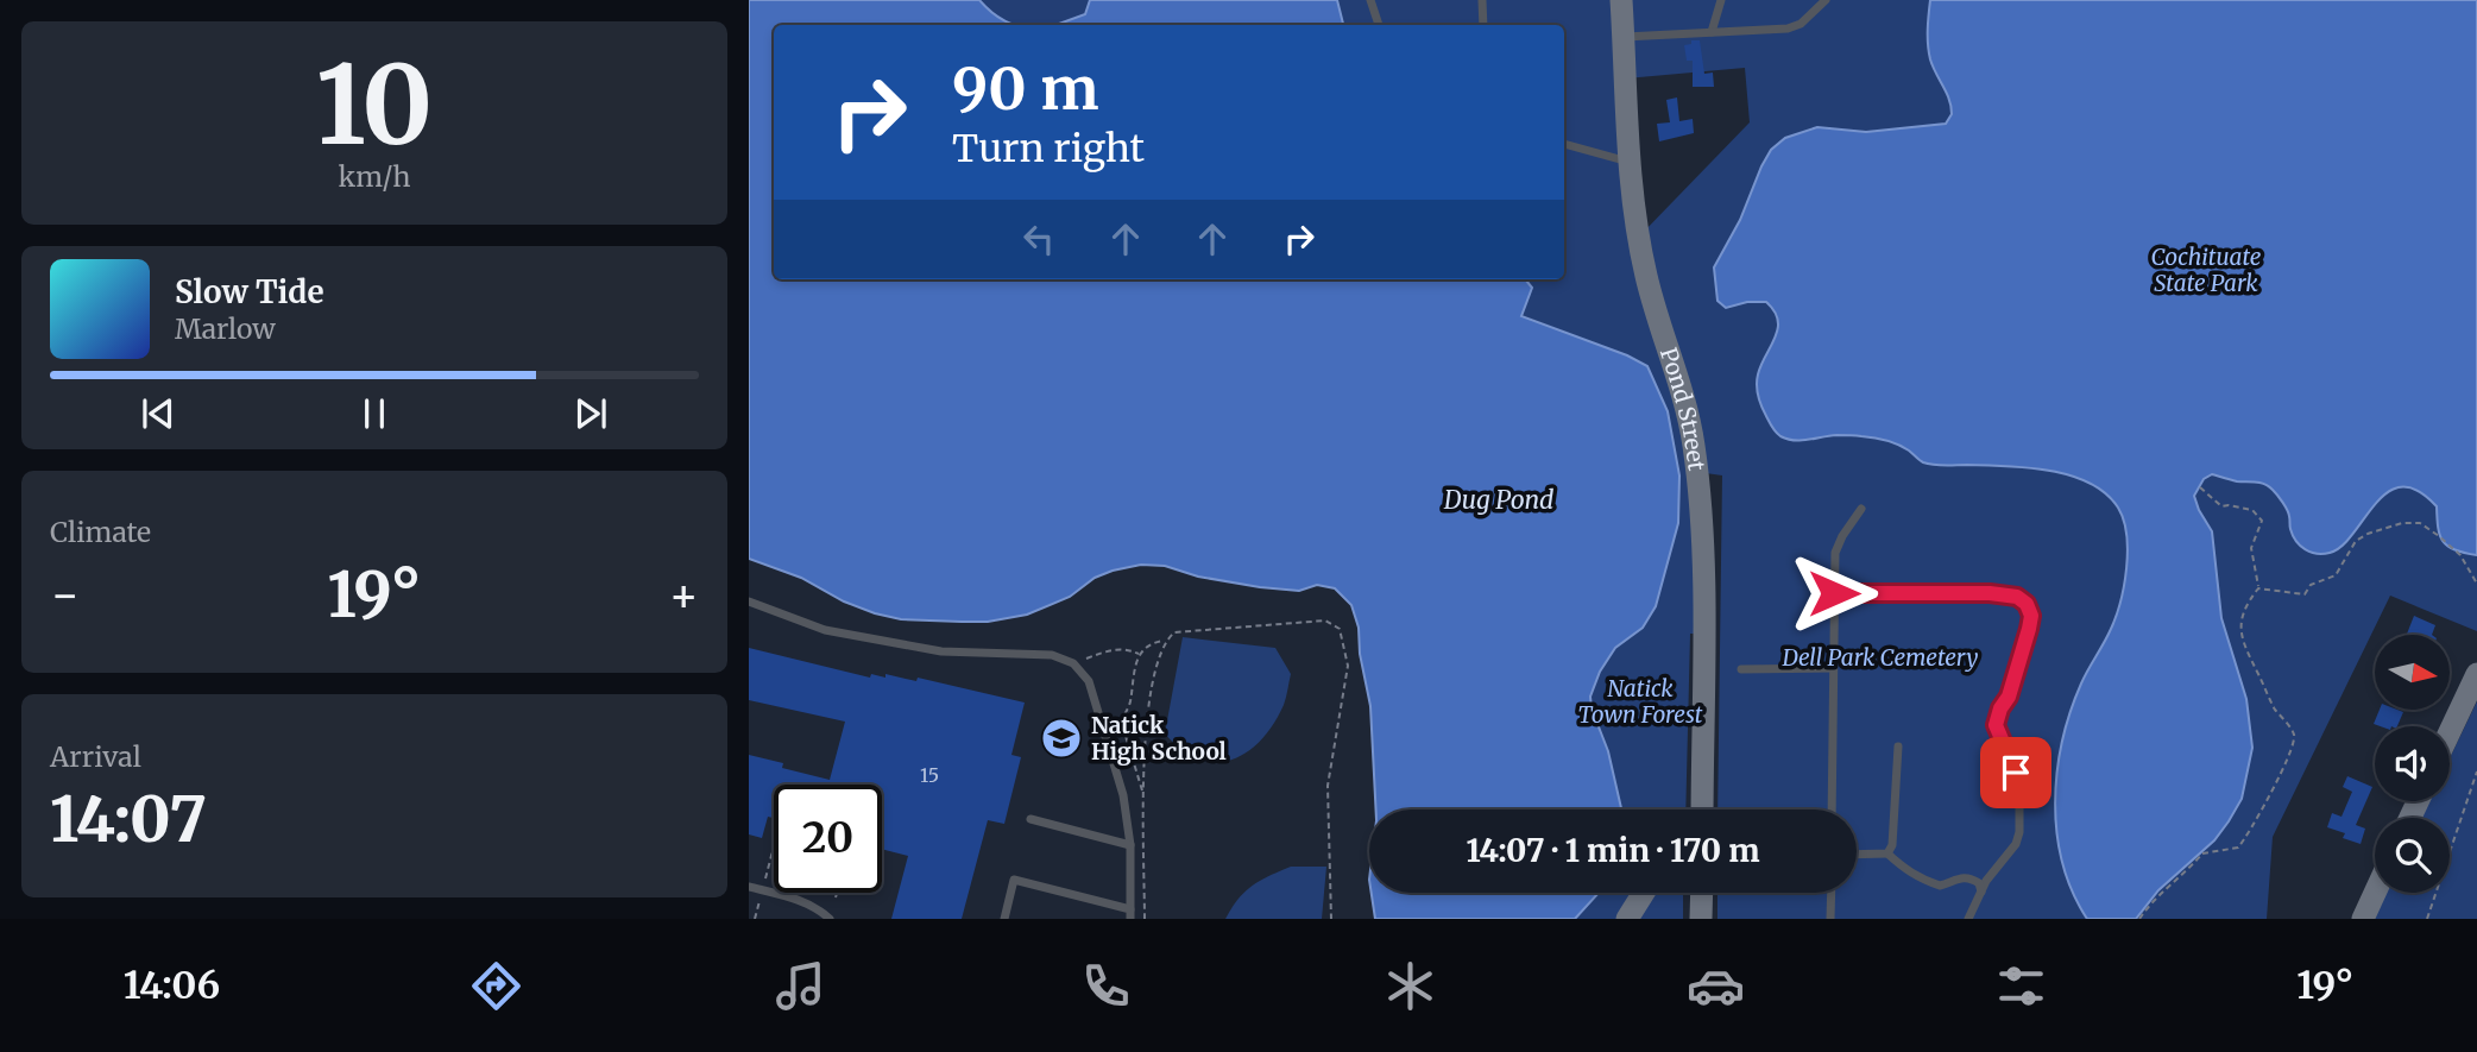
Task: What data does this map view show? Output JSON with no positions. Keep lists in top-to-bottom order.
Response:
{
  "streets": {
    "street": ["Pond Street"]
  },
  "water": ["Dug Pond"],
  "parks": ["Cochituate State Park", "Dell Park Cemetery", "Natick Town Forest"],
  "places": {
    "school or university": ["Natick High School"]
  },
  "house_numbers": ["15"],
  "north": "right",
  "page": {
    "tile": [
      ["10", "km/h"],
      "Climate",
      ["Arrival", "14:07"]
    ],
    "turn": ["90 m", "Turn right"],
    "song": ["Slow Tide", "Marlow"],
    "heat": ["−", "19°", "+"],
    "limit": "20",
    "trip": "14:07 · 1 min · 170 m",
    "tabs": ["14:06", "19°"]
  }
}
